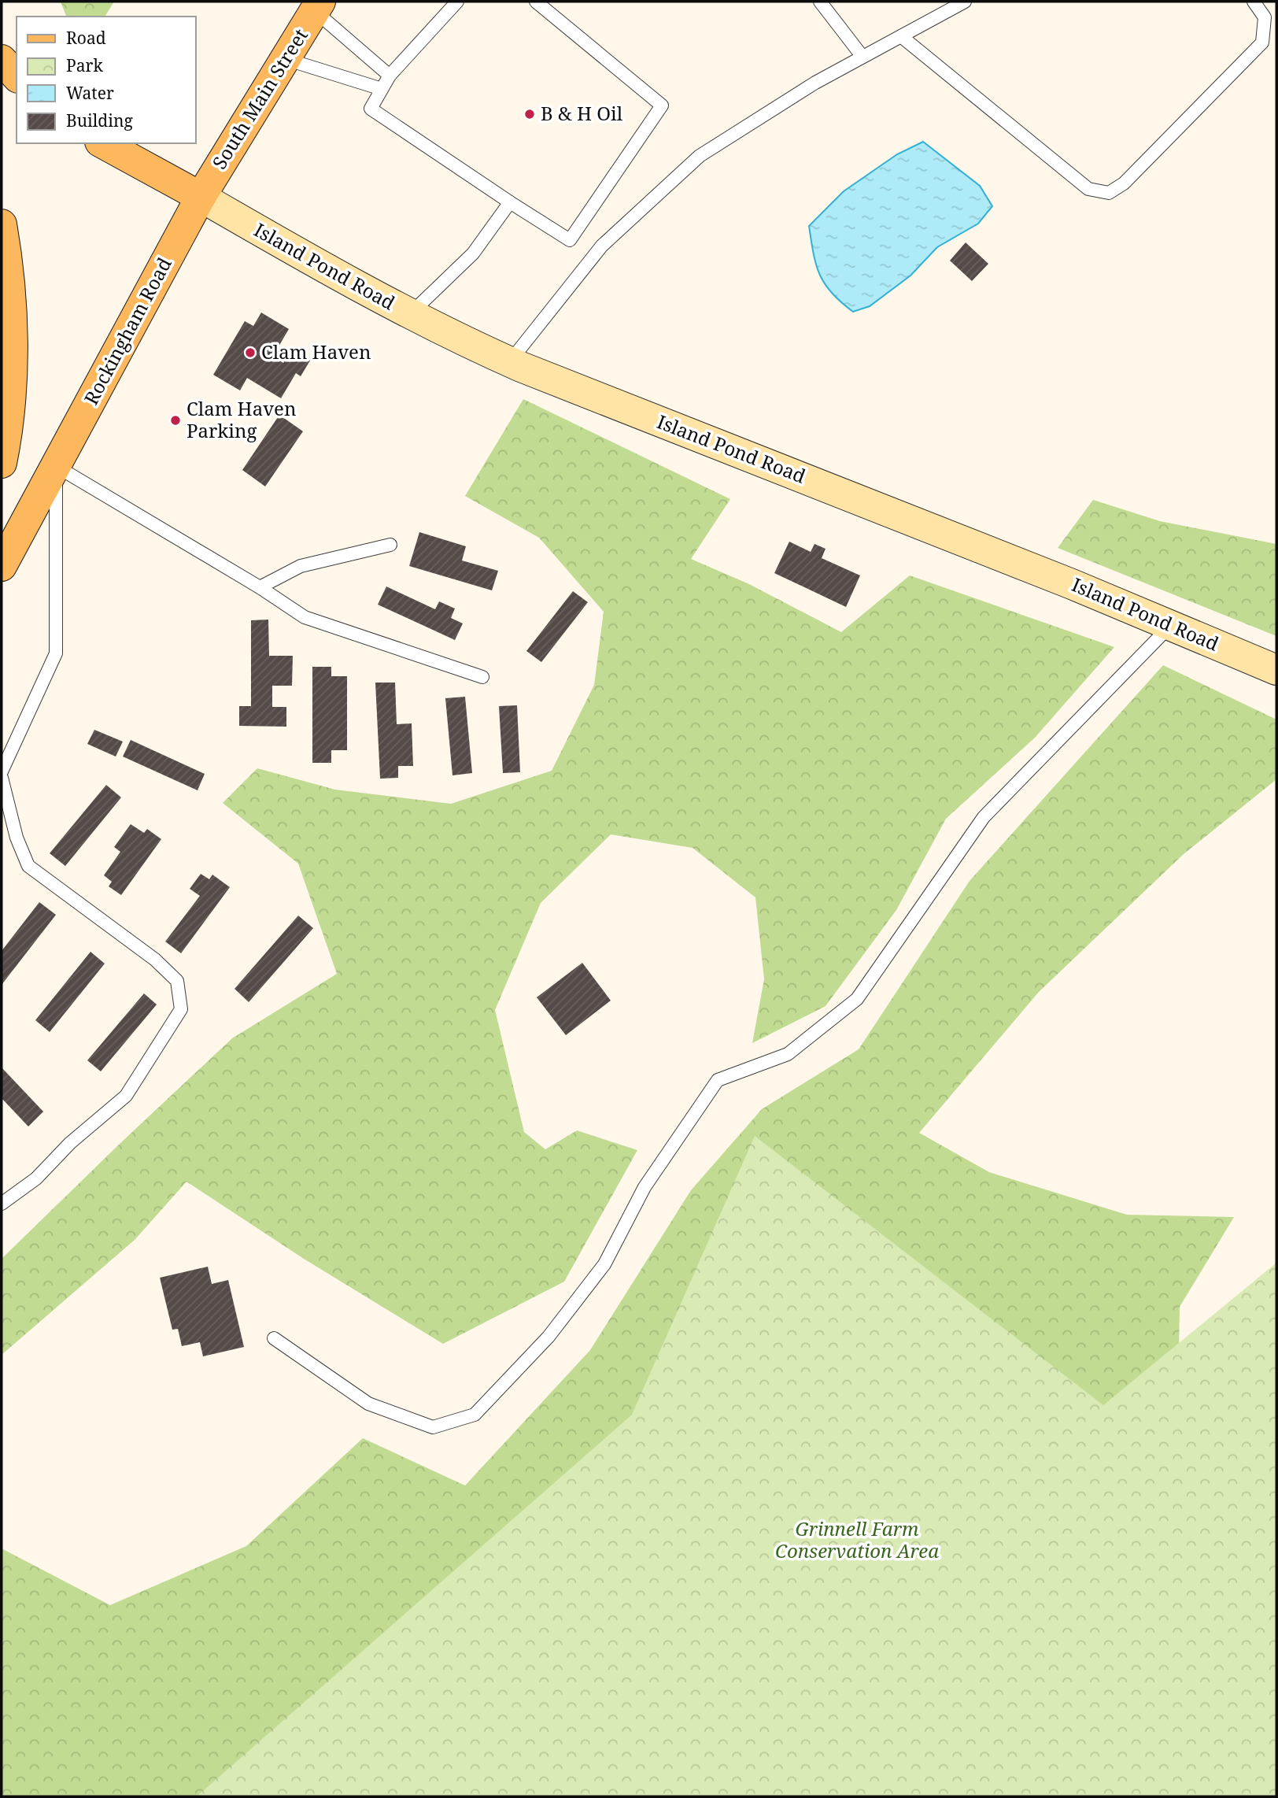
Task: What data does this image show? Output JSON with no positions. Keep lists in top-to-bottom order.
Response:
{
  "streets": {
    "main road": ["South Main Street", "Rockingham Road"],
    "street": ["Island Pond Road"]
  },
  "crossings": [
    ["South Main Street", "Island Pond Road"],
    ["South Main Street", "Rockingham Road"],
    ["Island Pond Road", "Rockingham Road"]
  ],
  "parks": ["Grinnell Farm Conservation Area"],
  "places": ["B & H Oil", "Clam Haven", "Clam Haven Parking"],
  "legend": [
    "Road",
    "Park",
    "Water",
    "Building"
  ]
}
